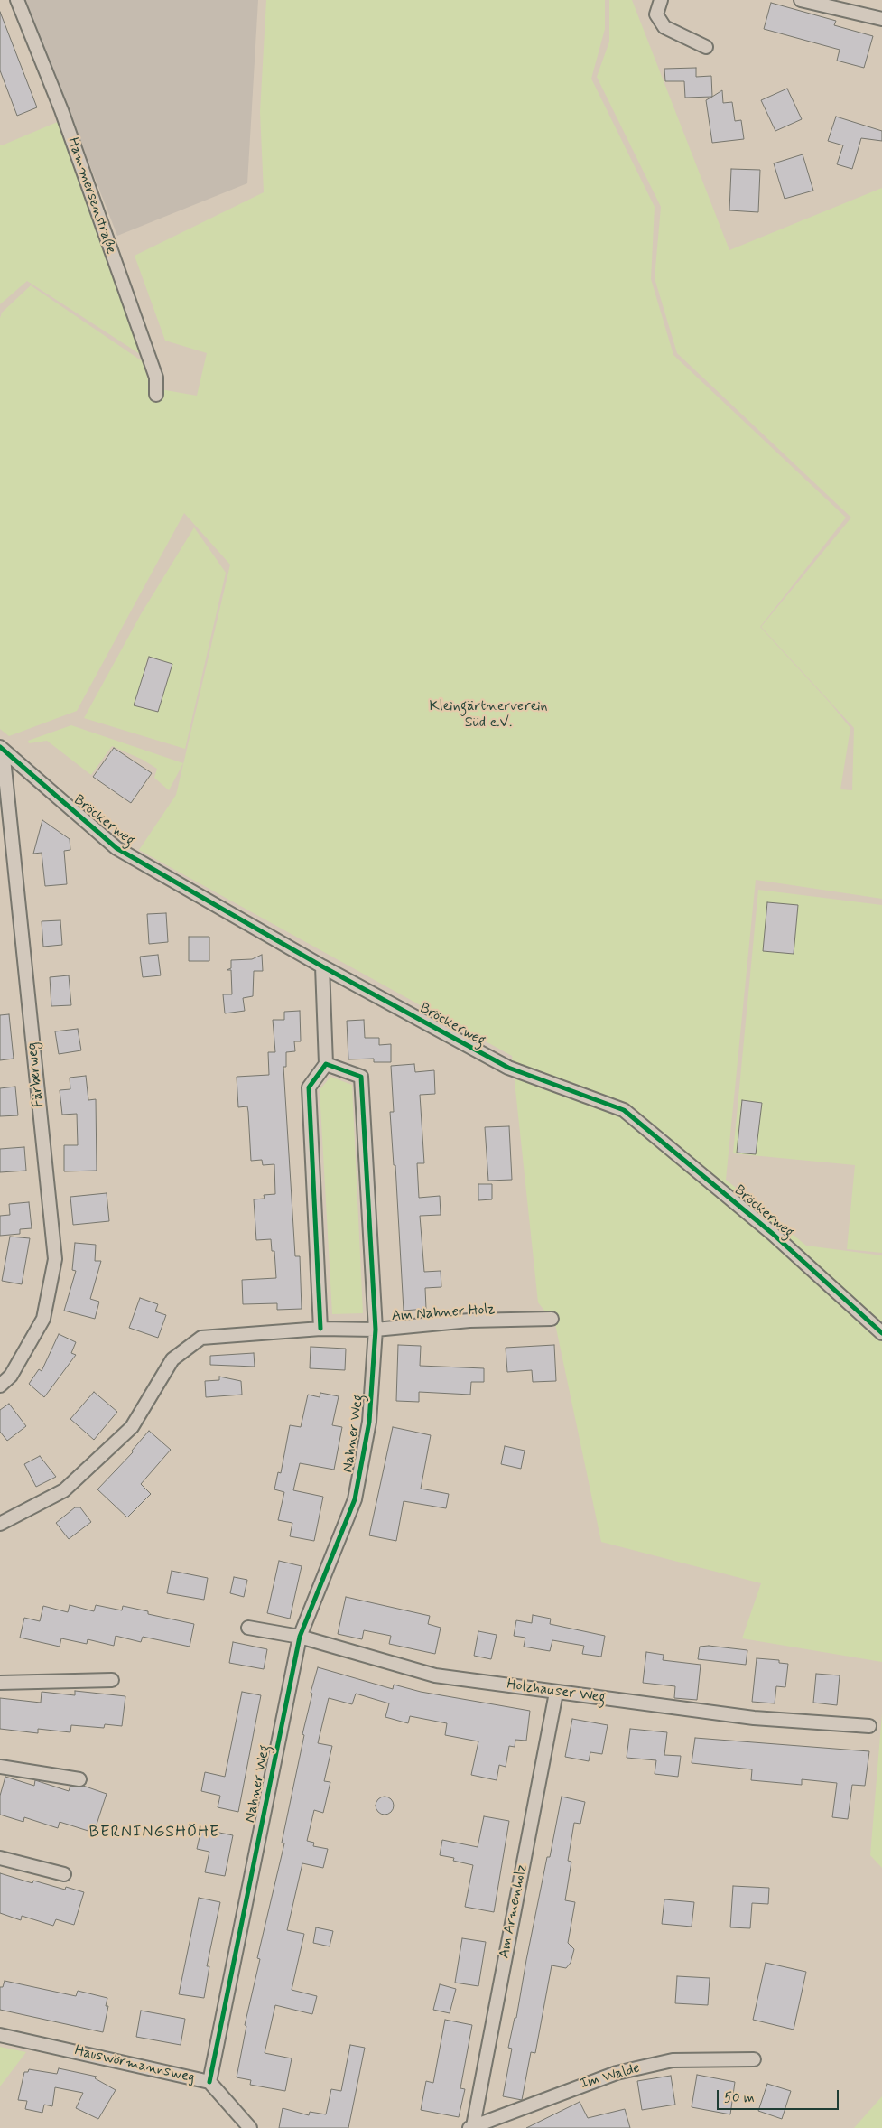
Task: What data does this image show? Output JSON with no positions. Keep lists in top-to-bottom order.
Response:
{
  "streets": {
    "street": [
      "Hammersenstraße",
      "Bröckerweg",
      "Färberweg",
      "Am Nahner Holz",
      "Nahner Weg",
      "Holzhauser Weg",
      "Am Armenholz",
      "Hauswörmannsweg",
      "Im Walde"
    ]
  },
  "crossings": [
    ["Bröckerweg", "Färberweg"],
    ["Am Nahner Holz", "Nahner Weg"],
    ["Nahner Weg", "Holzhauser Weg"],
    ["Nahner Weg", "Hauswörmannsweg"],
    ["Holzhauser Weg", "Am Armenholz"],
    ["Am Armenholz", "Im Walde"]
  ],
  "districts": ["BERNINGSHÖHE"],
  "parks": ["Kleingärtnerverein Süd e.V."],
  "scale_bar": "50 m"
}
